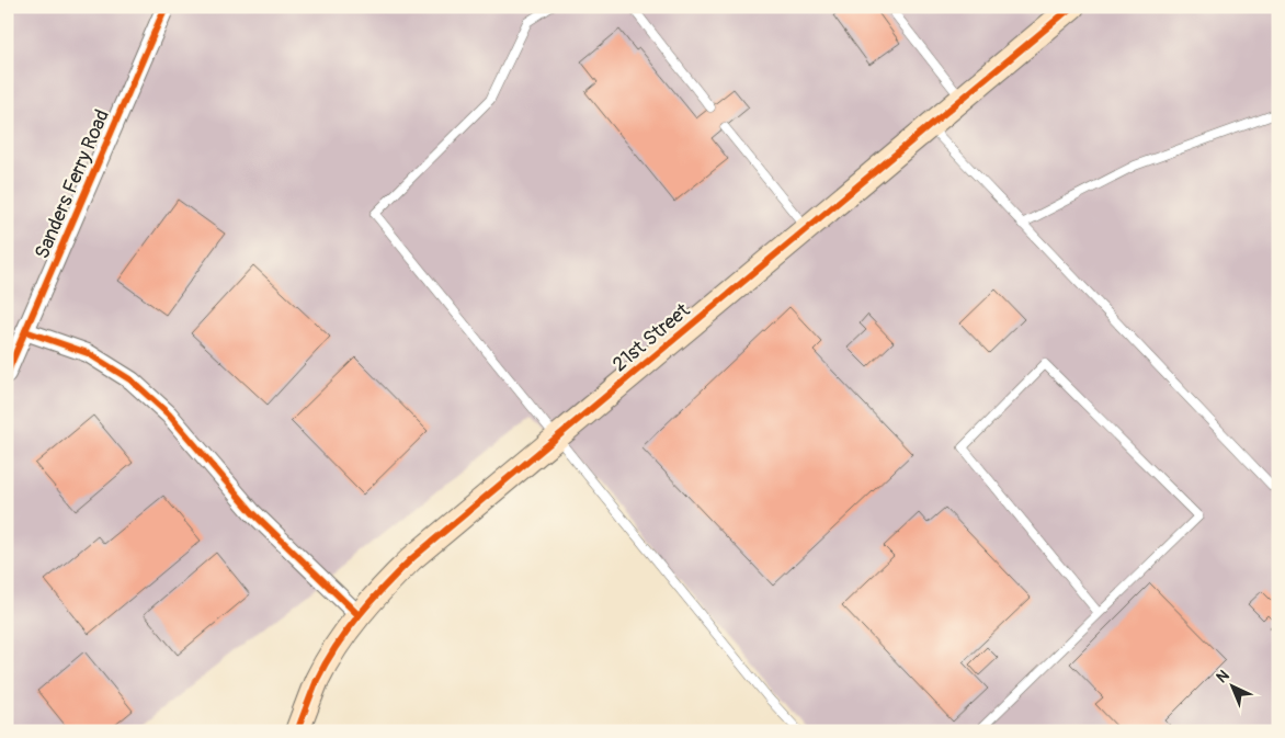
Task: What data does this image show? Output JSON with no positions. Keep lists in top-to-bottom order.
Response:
{
  "streets": {
    "street": ["Sanders Ferry Road", "21st Street"]
  },
  "north": "top left"
}
